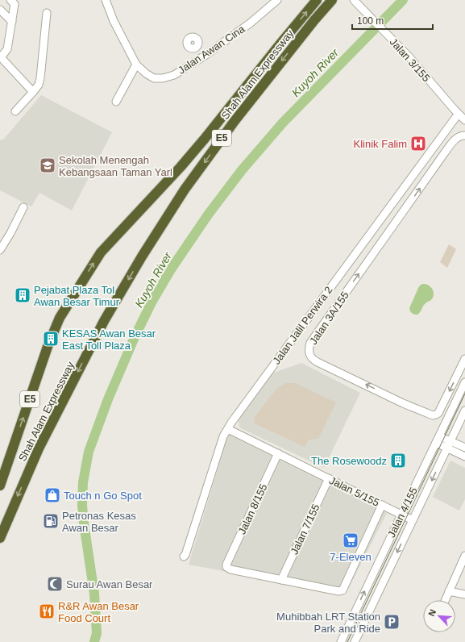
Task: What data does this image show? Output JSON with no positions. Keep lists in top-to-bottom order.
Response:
{
  "streets": {
    "highway": ["Shah Alam Expressway", "E5"],
    "street": [
      "Jalan Awan Cina",
      "Jalan 3/155",
      "Jalan 3A/155",
      "Jalan Jalil Perwira 2",
      "Jalan 5/155",
      "Jalan 8/155",
      "Jalan 4/155",
      "Jalan 7/155"
    ]
  },
  "crossings": [
    ["Jalan 3/155", "Jalan Jalil Perwira 2"],
    ["Jalan Jalil Perwira 2", "Jalan 5/155"],
    ["Jalan 5/155", "Jalan 8/155"],
    ["Jalan 5/155", "Jalan 4/155"],
    ["Jalan 5/155", "Jalan 7/155"],
    ["Jalan 8/155", "Jalan 7/155"]
  ],
  "water": ["Kuyoh River"],
  "places": {
    "hospital": ["Klinik Falim"],
    "school or university": ["Sekolah Menengah Kebangsaan Taman Yarl"],
    "building": ["Pejabat Plaza Tol Awan Besar Timur", "KESAS Awan Besar East Toll Plaza", "The Rosewoodz"],
    "shop": ["Touch n Go Spot"],
    "fuel station": ["Petronas Kesas Awan Besar"],
    "supermarket": ["7-Eleven"],
    "mosque": ["Surau Awan Besar"],
    "restaurant": ["R&R Awan Besar Food Court"],
    "parking": ["Muhibbah LRT Station Park and Ride"]
  },
  "scale_bar": "100 m",
  "north": "top left"
}
